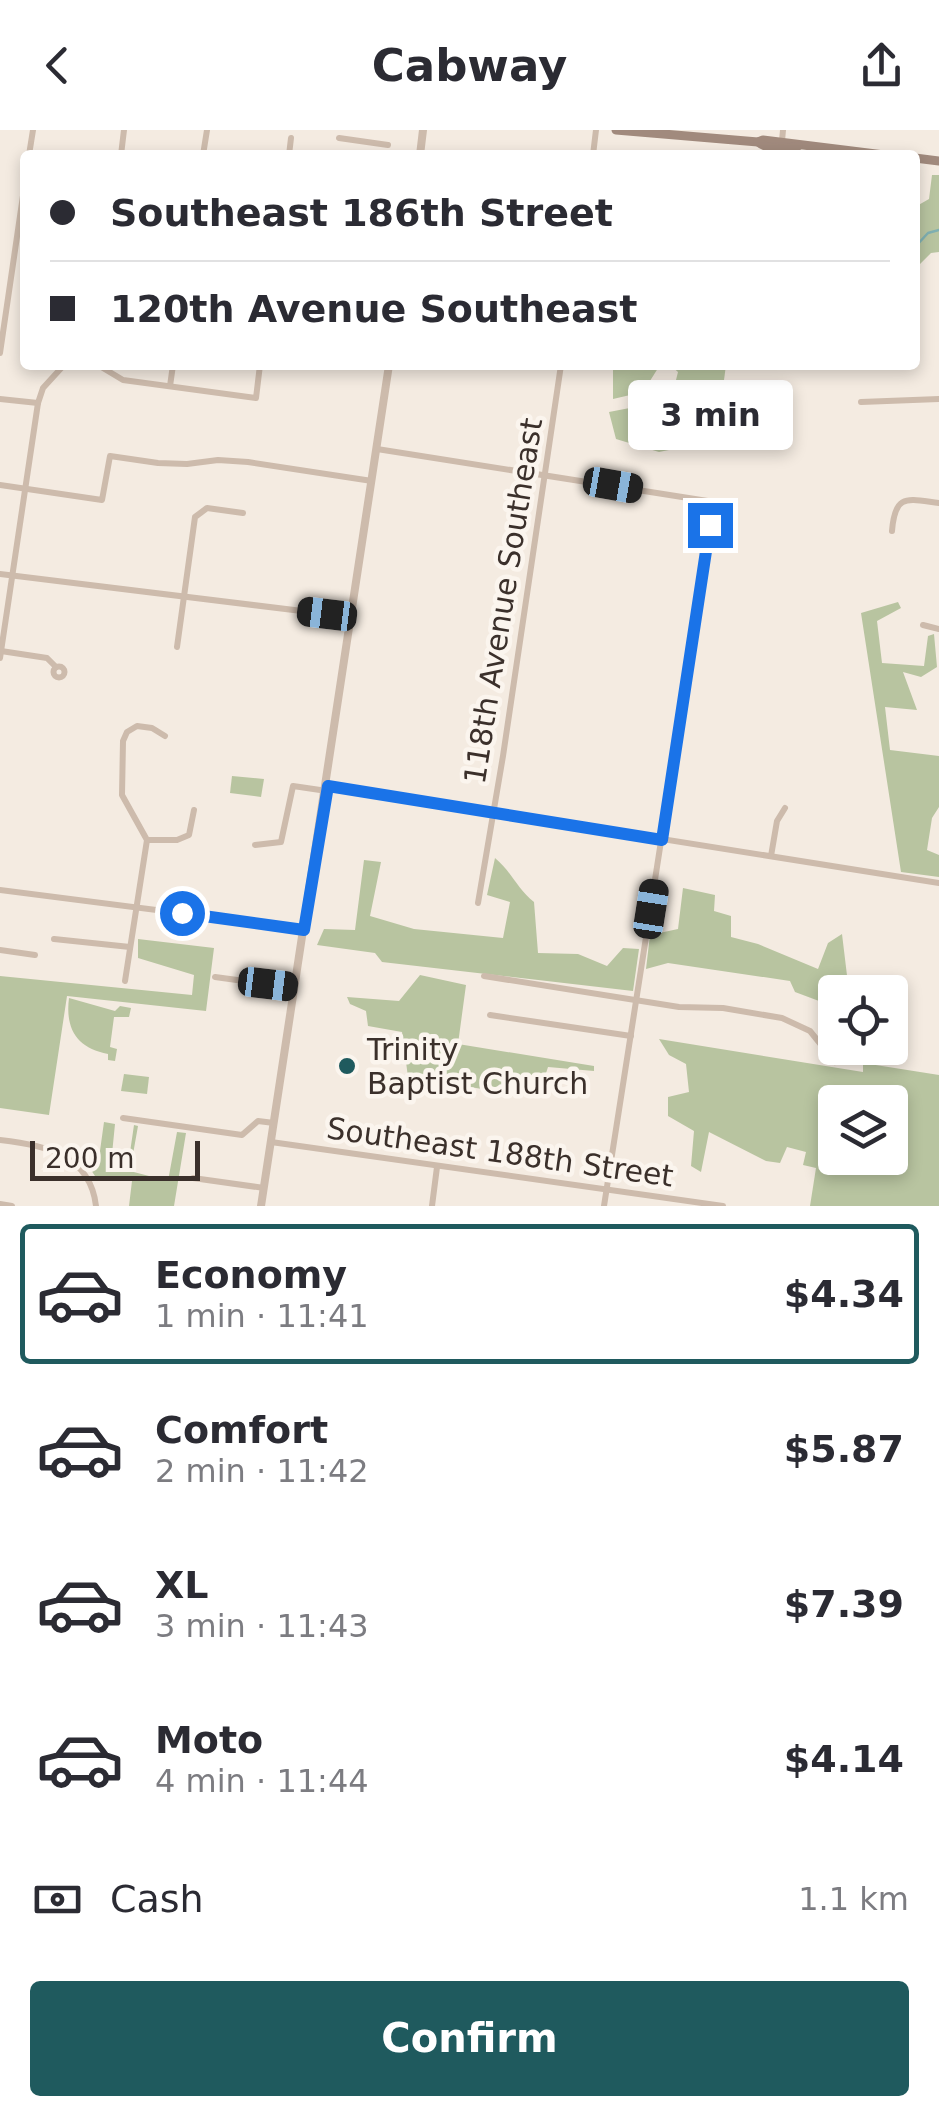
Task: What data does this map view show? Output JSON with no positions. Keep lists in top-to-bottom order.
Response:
{
  "streets": {
    "street": ["118th Avenue Southeast", "Southeast 188th Street"]
  },
  "places": ["Trinity Baptist Church"],
  "scale_bar": "200 m",
  "page": {
    "header": "Cabway",
    "banner": ["Southeast 186th Street", "120th Avenue Southeast"],
    "bubble": "3 min",
    "scale": "200 m",
    "list": [
      {
        "name": "Economy",
        "note": "1 min · 11:41",
        "value": "$4.34"
      },
      {
        "name": "Comfort",
        "note": "2 min · 11:42",
        "value": "$5.87"
      },
      {
        "name": "XL",
        "note": "3 min · 11:43",
        "value": "$7.39"
      },
      {
        "name": "Moto",
        "note": "4 min · 11:44",
        "value": "$4.14"
      }
    ],
    "pay": ["Cash", "1.1 km"],
    "buttons": "Confirm"
  }
}
